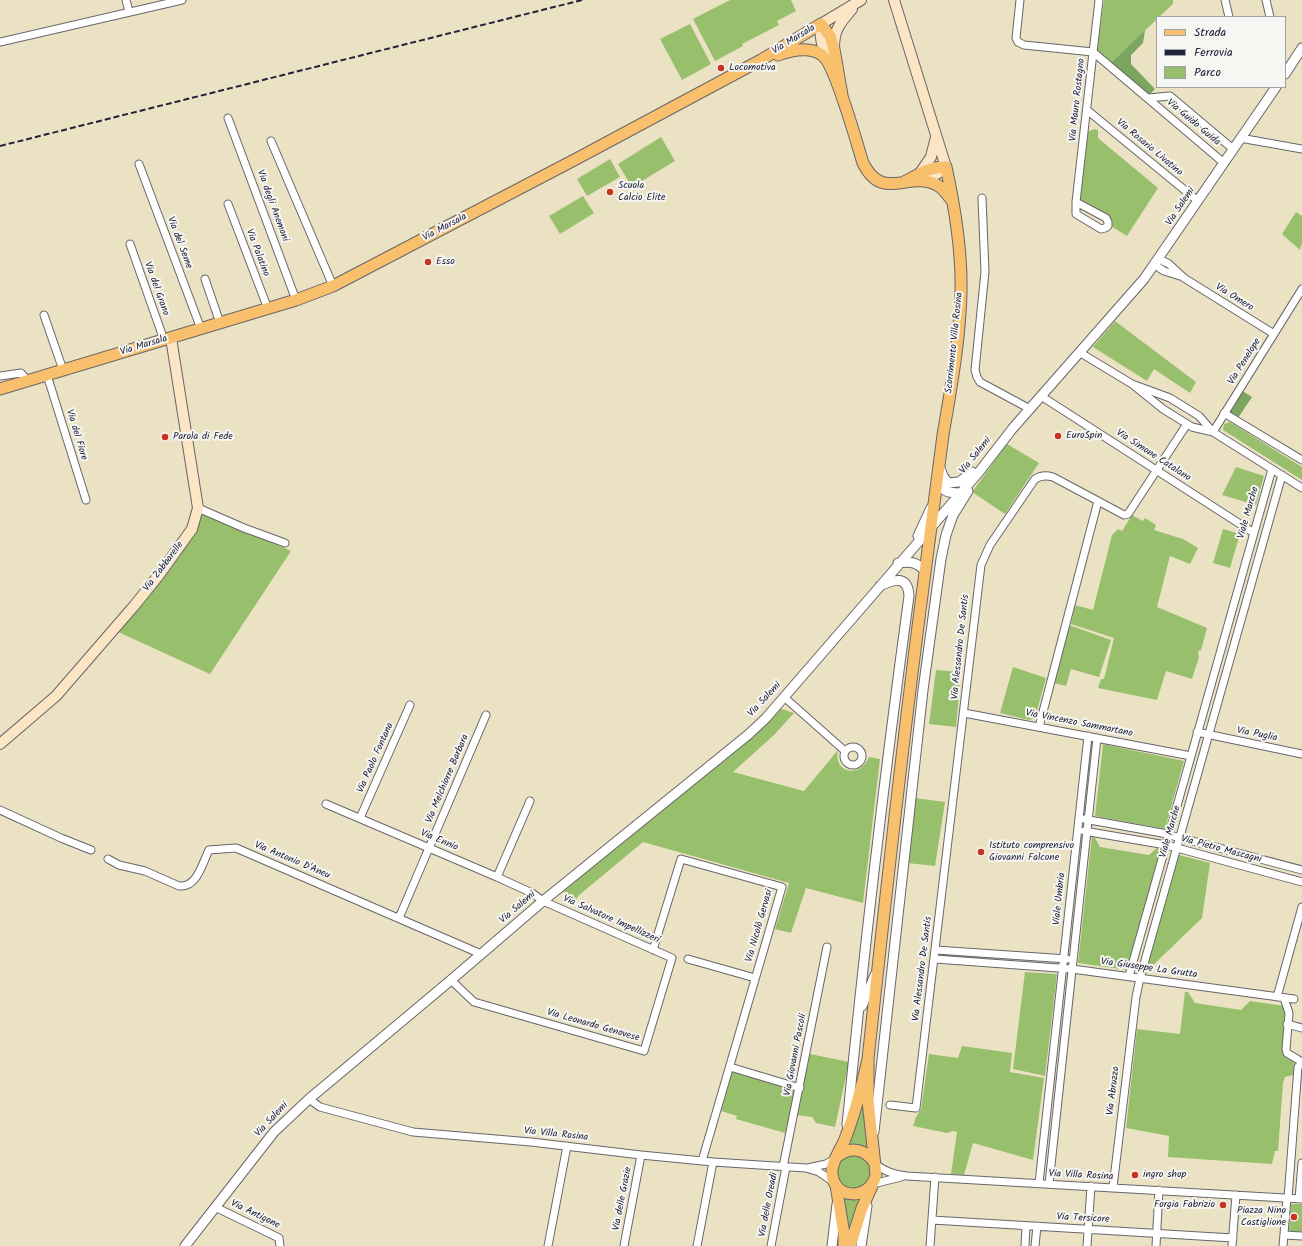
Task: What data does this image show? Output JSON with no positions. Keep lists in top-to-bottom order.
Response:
{
  "streets": {
    "main road": ["Via Marsala", "Scorrimento Villa Rosina", "Via Zabbarelle"],
    "street": [
      "Via Mauro Rostagno",
      "Via Guido Guida",
      "Via Rosario Livatino",
      "Via degli Anemoni",
      "Via Salemi",
      "Via del Seme",
      "Via Palatino",
      "Via del Grano",
      "Via Omero",
      "Via Penelope",
      "Via del Fiore",
      "Via Simone Catalano",
      "Viale Marche",
      "Via Alessandro De Santis",
      "Via Vincenzo Sammartano",
      "Via Puglia",
      "Via Paolo Fontana",
      "Via Melchiorre Barbara",
      "Via Ennio",
      "Via Pietro Mascagni",
      "Via Antonio D'Aneu",
      "Viale Umbria",
      "Via Salvatore Impellizzeri",
      "Via Nicolò Gervasi",
      "Via Giuseppe La Grutta",
      "Via Leonardo Genovese",
      "Via Giovanni Pascoli",
      "Via Abruzzo",
      "Via Villa Rosina",
      "Via delle Grazie",
      "Via delle Oreadi",
      "Via Antigone",
      "Via Tersicore"
    ]
  },
  "crossings": [
    ["Via Marsala", "Via degli Anemoni"],
    ["Via Marsala", "Via del Seme"],
    ["Via Marsala", "Via Palatino"],
    ["Via Marsala", "Via del Grano"],
    ["Via Marsala", "Via del Fiore"],
    ["Via Marsala", "Via Zabbarelle"],
    ["Via Mauro Rostagno", "Via Guido Guida"],
    ["Via Mauro Rostagno", "Via Rosario Livatino"],
    ["Via Guido Guida", "Via Salemi"],
    ["Via Rosario Livatino", "Via Salemi"],
    ["Via Salemi", "Via Omero"],
    ["Via Salemi", "Scorrimento Villa Rosina"],
    ["Via Salemi", "Via Simone Catalano"],
    ["Via Salemi", "Via Ennio"],
    ["Via Salemi", "Via Antonio D'Aneu"],
    ["Via Salemi", "Via Salvatore Impellizzeri"],
    ["Via Salemi", "Via Leonardo Genovese"],
    ["Via Salemi", "Via Villa Rosina"],
    ["Via Salemi", "Via Antigone"],
    ["Via del Grano", "Via Zabbarelle"],
    ["Via Omero", "Via Penelope"],
    ["Via Simone Catalano", "Viale Marche"],
    ["Viale Marche", "Via Vincenzo Sammartano"],
    ["Viale Marche", "Via Puglia"],
    ["Viale Marche", "Via Pietro Mascagni"],
    ["Viale Marche", "Via Giuseppe La Grutta"],
    ["Viale Marche", "Via Abruzzo"],
    ["Via Alessandro De Santis", "Via Vincenzo Sammartano"],
    ["Via Alessandro De Santis", "Via Giuseppe La Grutta"],
    ["Via Vincenzo Sammartano", "Viale Umbria"],
    ["Via Paolo Fontana", "Via Ennio"],
    ["Via Melchiorre Barbara", "Via Ennio"],
    ["Via Melchiorre Barbara", "Via Antonio D'Aneu"],
    ["Via Ennio", "Via Salvatore Impellizzeri"],
    ["Via Pietro Mascagni", "Viale Umbria"],
    ["Viale Umbria", "Via Giuseppe La Grutta"],
    ["Viale Umbria", "Via Villa Rosina"],
    ["Via Salvatore Impellizzeri", "Via Nicolò Gervasi"],
    ["Via Salvatore Impellizzeri", "Via Leonardo Genovese"],
    ["Via Nicolò Gervasi", "Via Villa Rosina"],
    ["Via Giuseppe La Grutta", "Via Abruzzo"],
    ["Via Giovanni Pascoli", "Via Villa Rosina"],
    ["Via Giovanni Pascoli", "Via delle Oreadi"],
    ["Via Abruzzo", "Via Villa Rosina"],
    ["Via Villa Rosina", "Via delle Grazie"],
    ["Via Villa Rosina", "Via delle Oreadi"]
  ],
  "places": [
    "Locomotiva",
    "Scuola Calcio Elite",
    "Esso",
    "EuroSpin",
    "Parola di Fede",
    "Istituto comprensivo Giovanni Falcone",
    "ingro shop",
    "Forgia Fabrizio",
    "Piazza Nino Castiglione"
  ],
  "legend": ["Strada", "Ferrovia", "Parco"]
}
